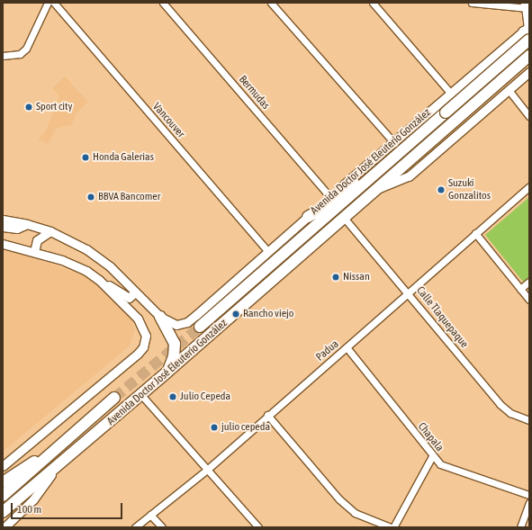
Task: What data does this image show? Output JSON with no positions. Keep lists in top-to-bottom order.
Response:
{
  "streets": {
    "highway": ["Avenida Doctor José Eleuterio González"],
    "street": [
      "Bermudas",
      "Vancouver",
      "Calle Tlaquepaque",
      "Padua",
      "Chapala"
    ]
  },
  "crossings": [
    ["Bermudas", "Avenida Doctor José Eleuterio González"],
    ["Vancouver", "Avenida Doctor José Eleuterio González"],
    ["Avenida Doctor José Eleuterio González", "Calle Tlaquepaque"],
    ["Calle Tlaquepaque", "Padua"],
    ["Padua", "Chapala"]
  ],
  "places": [
    "Sport city",
    "Honda Galerias",
    "Suzuki Gonzalitos",
    "BBVA Bancomer",
    "Nissan",
    "Rancho viejo",
    "Julio Cepeda",
    "julio cepeda"
  ],
  "scale_bar": "100 m"
}
